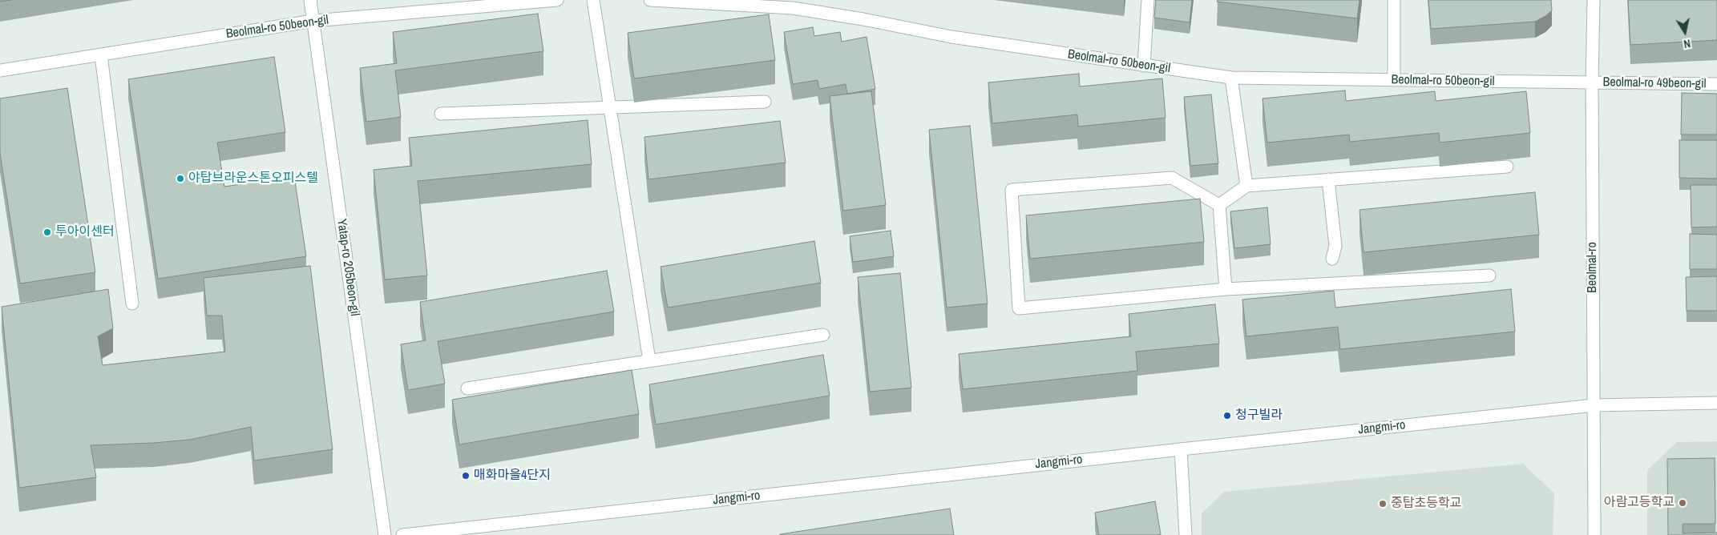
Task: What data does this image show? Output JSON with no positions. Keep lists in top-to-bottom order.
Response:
{
  "streets": {
    "street": [
      "Beolmal-ro 50beon-gil",
      "Beolmal-ro 49beon-gil",
      "Yatap-ro 205beon-gil",
      "Beolmal-ro",
      "Jangmi-ro"
    ]
  },
  "crossings": [
    ["Beolmal-ro 50beon-gil", "Beolmal-ro 49beon-gil"],
    ["Beolmal-ro 50beon-gil", "Yatap-ro 205beon-gil"],
    ["Beolmal-ro 50beon-gil", "Beolmal-ro"],
    ["Beolmal-ro 49beon-gil", "Beolmal-ro"],
    ["Beolmal-ro", "Jangmi-ro"]
  ],
  "places": [
    "야탑브라운스톤오피스텔",
    "투아이센터",
    "청구빌라",
    "매화마을4단지",
    "아람고등학교",
    "중탑초등학교"
  ],
  "north": "bottom"
}
